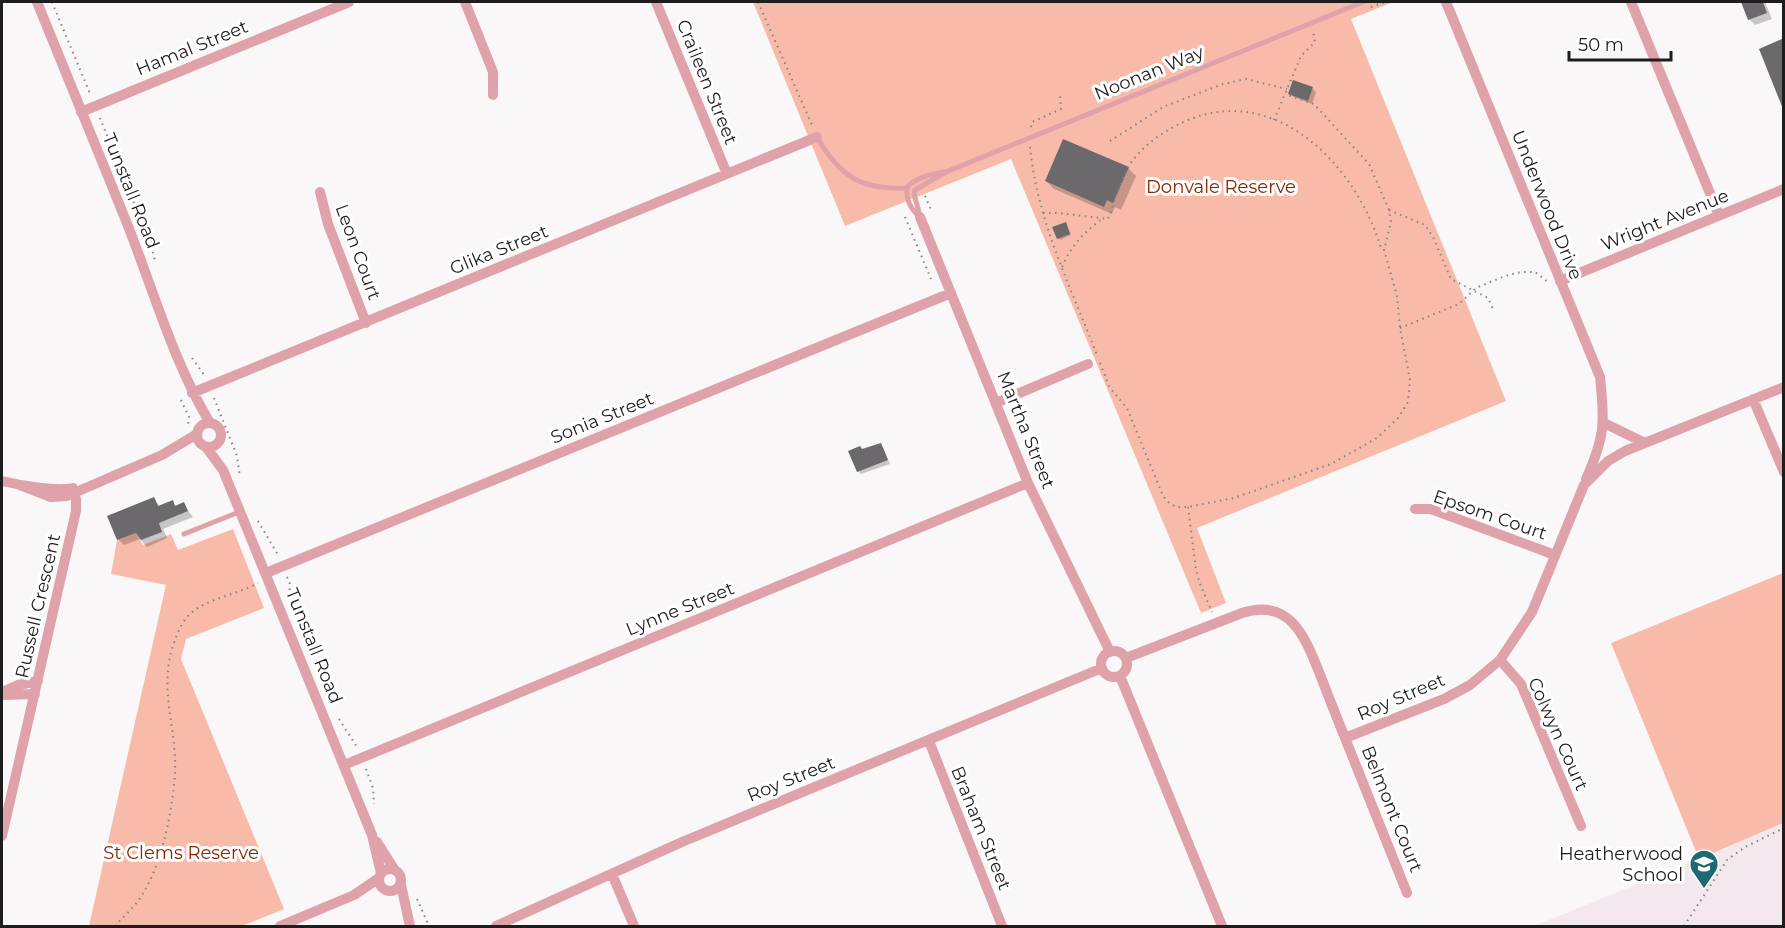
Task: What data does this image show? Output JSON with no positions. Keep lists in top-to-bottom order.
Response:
{
  "streets": {
    "street": [
      "Hamal Street",
      "Craileen Street",
      "Tunstall Road",
      "Underwood Drive",
      "Wright Avenue",
      "Glika Street",
      "Leon Court",
      "Sonia Street",
      "Martha Street",
      "Epsom Court",
      "Russell Crescent",
      "Lynne Street",
      "Roy Street",
      "Colwyn Court",
      "Belmont Court",
      "Braham Street"
    ],
    "lane": ["Noonan Way"]
  },
  "crossings": [
    ["Hamal Street", "Tunstall Road"],
    ["Noonan Way", "Martha Street"],
    ["Craileen Street", "Glika Street"],
    ["Tunstall Road", "Glika Street"],
    ["Tunstall Road", "Sonia Street"],
    ["Tunstall Road", "Lynne Street"],
    ["Underwood Drive", "Wright Avenue"],
    ["Underwood Drive", "Roy Street"],
    ["Glika Street", "Leon Court"],
    ["Sonia Street", "Martha Street"],
    ["Martha Street", "Lynne Street"],
    ["Martha Street", "Roy Street"],
    ["Epsom Court", "Roy Street"],
    ["Roy Street", "Colwyn Court"],
    ["Roy Street", "Belmont Court"],
    ["Roy Street", "Braham Street"]
  ],
  "parks": ["Donvale Reserve", "St Clems Reserve"],
  "places": {
    "school or university": ["Heatherwood School"]
  },
  "scale_bar": "50 m"
}
